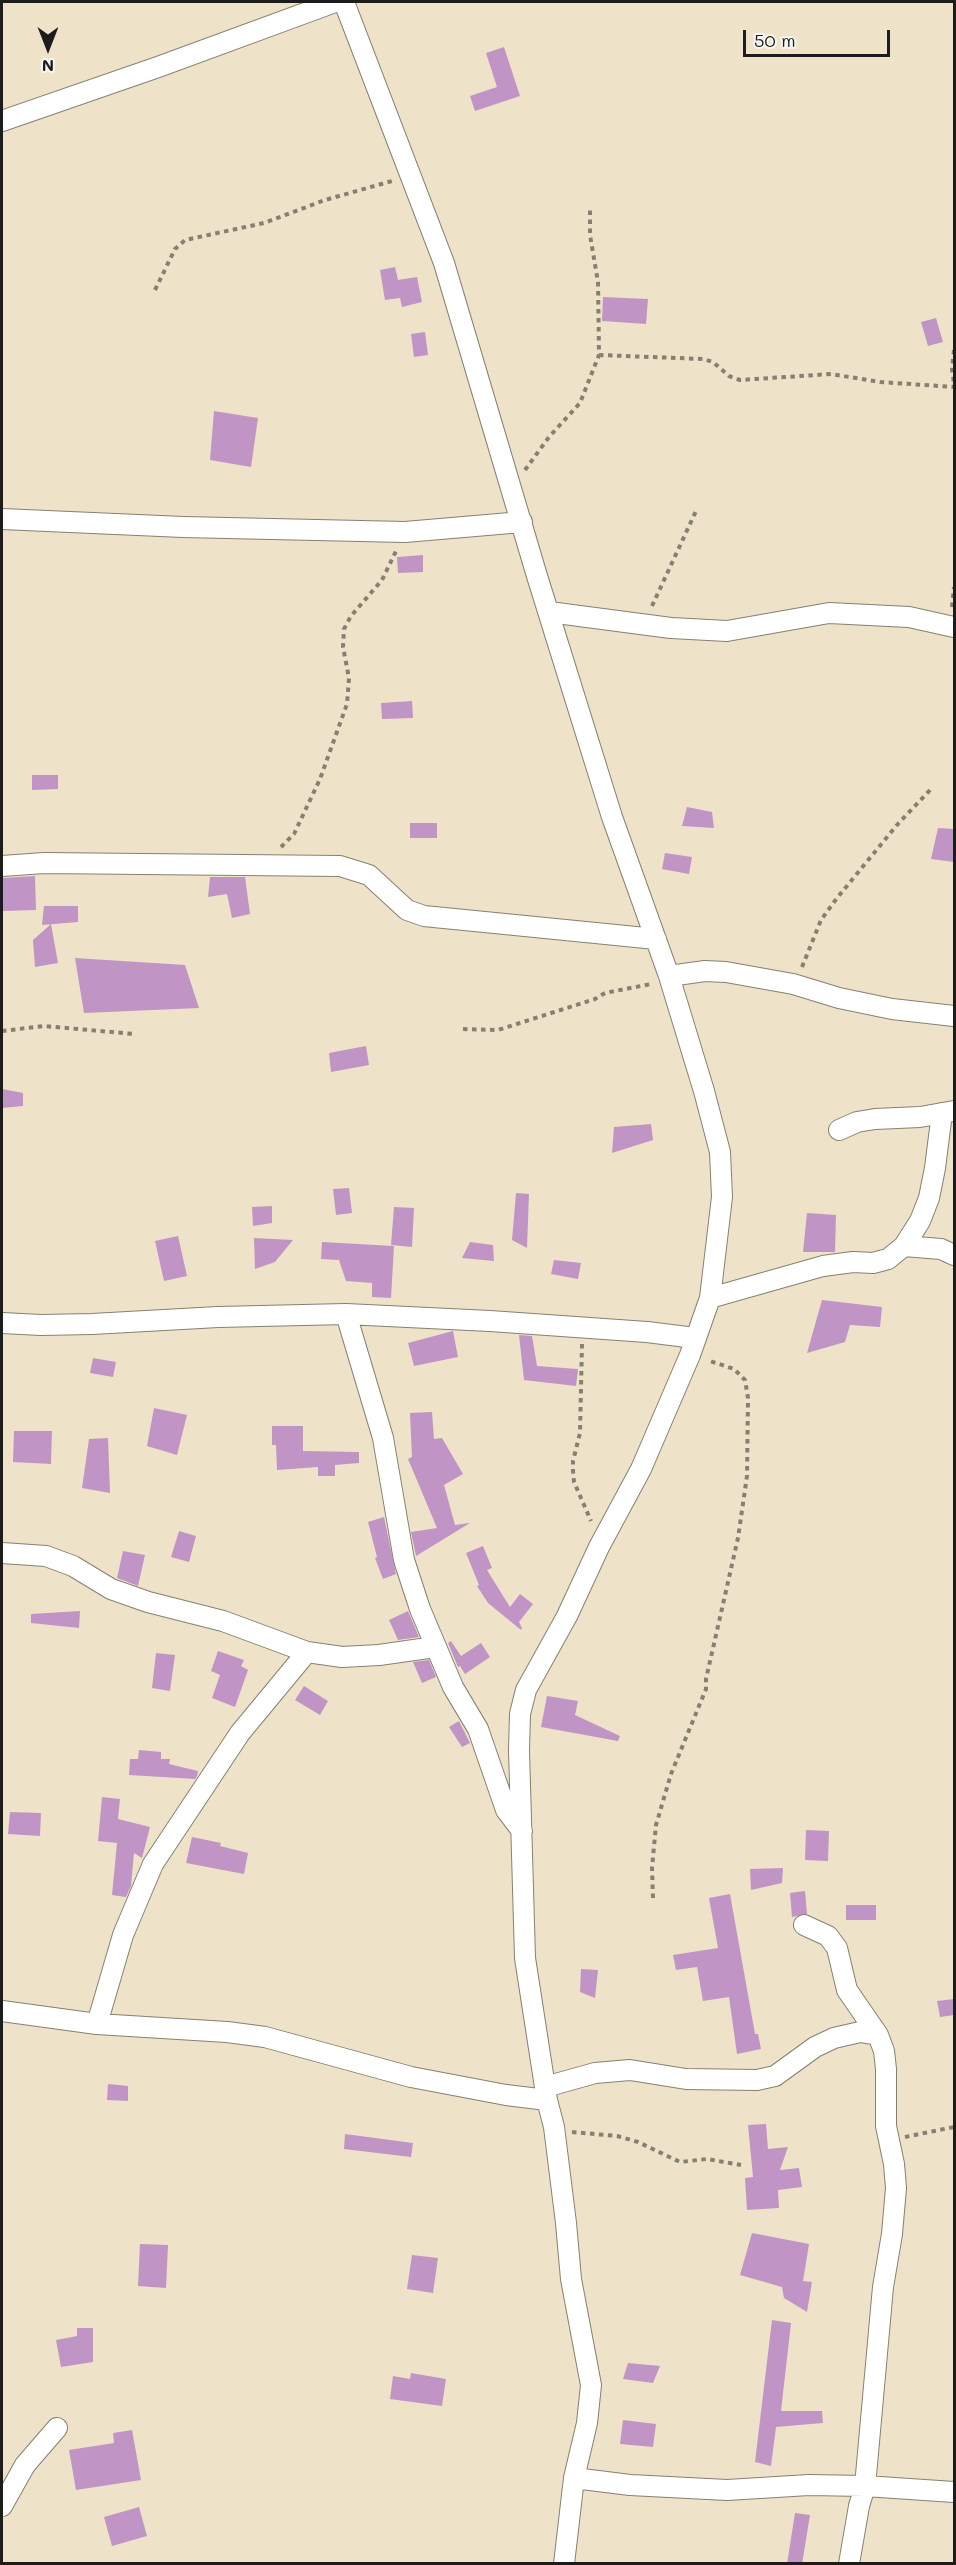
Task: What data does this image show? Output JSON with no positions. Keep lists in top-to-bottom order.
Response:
{
  "scale_bar": "50 m",
  "north": "bottom"
}
